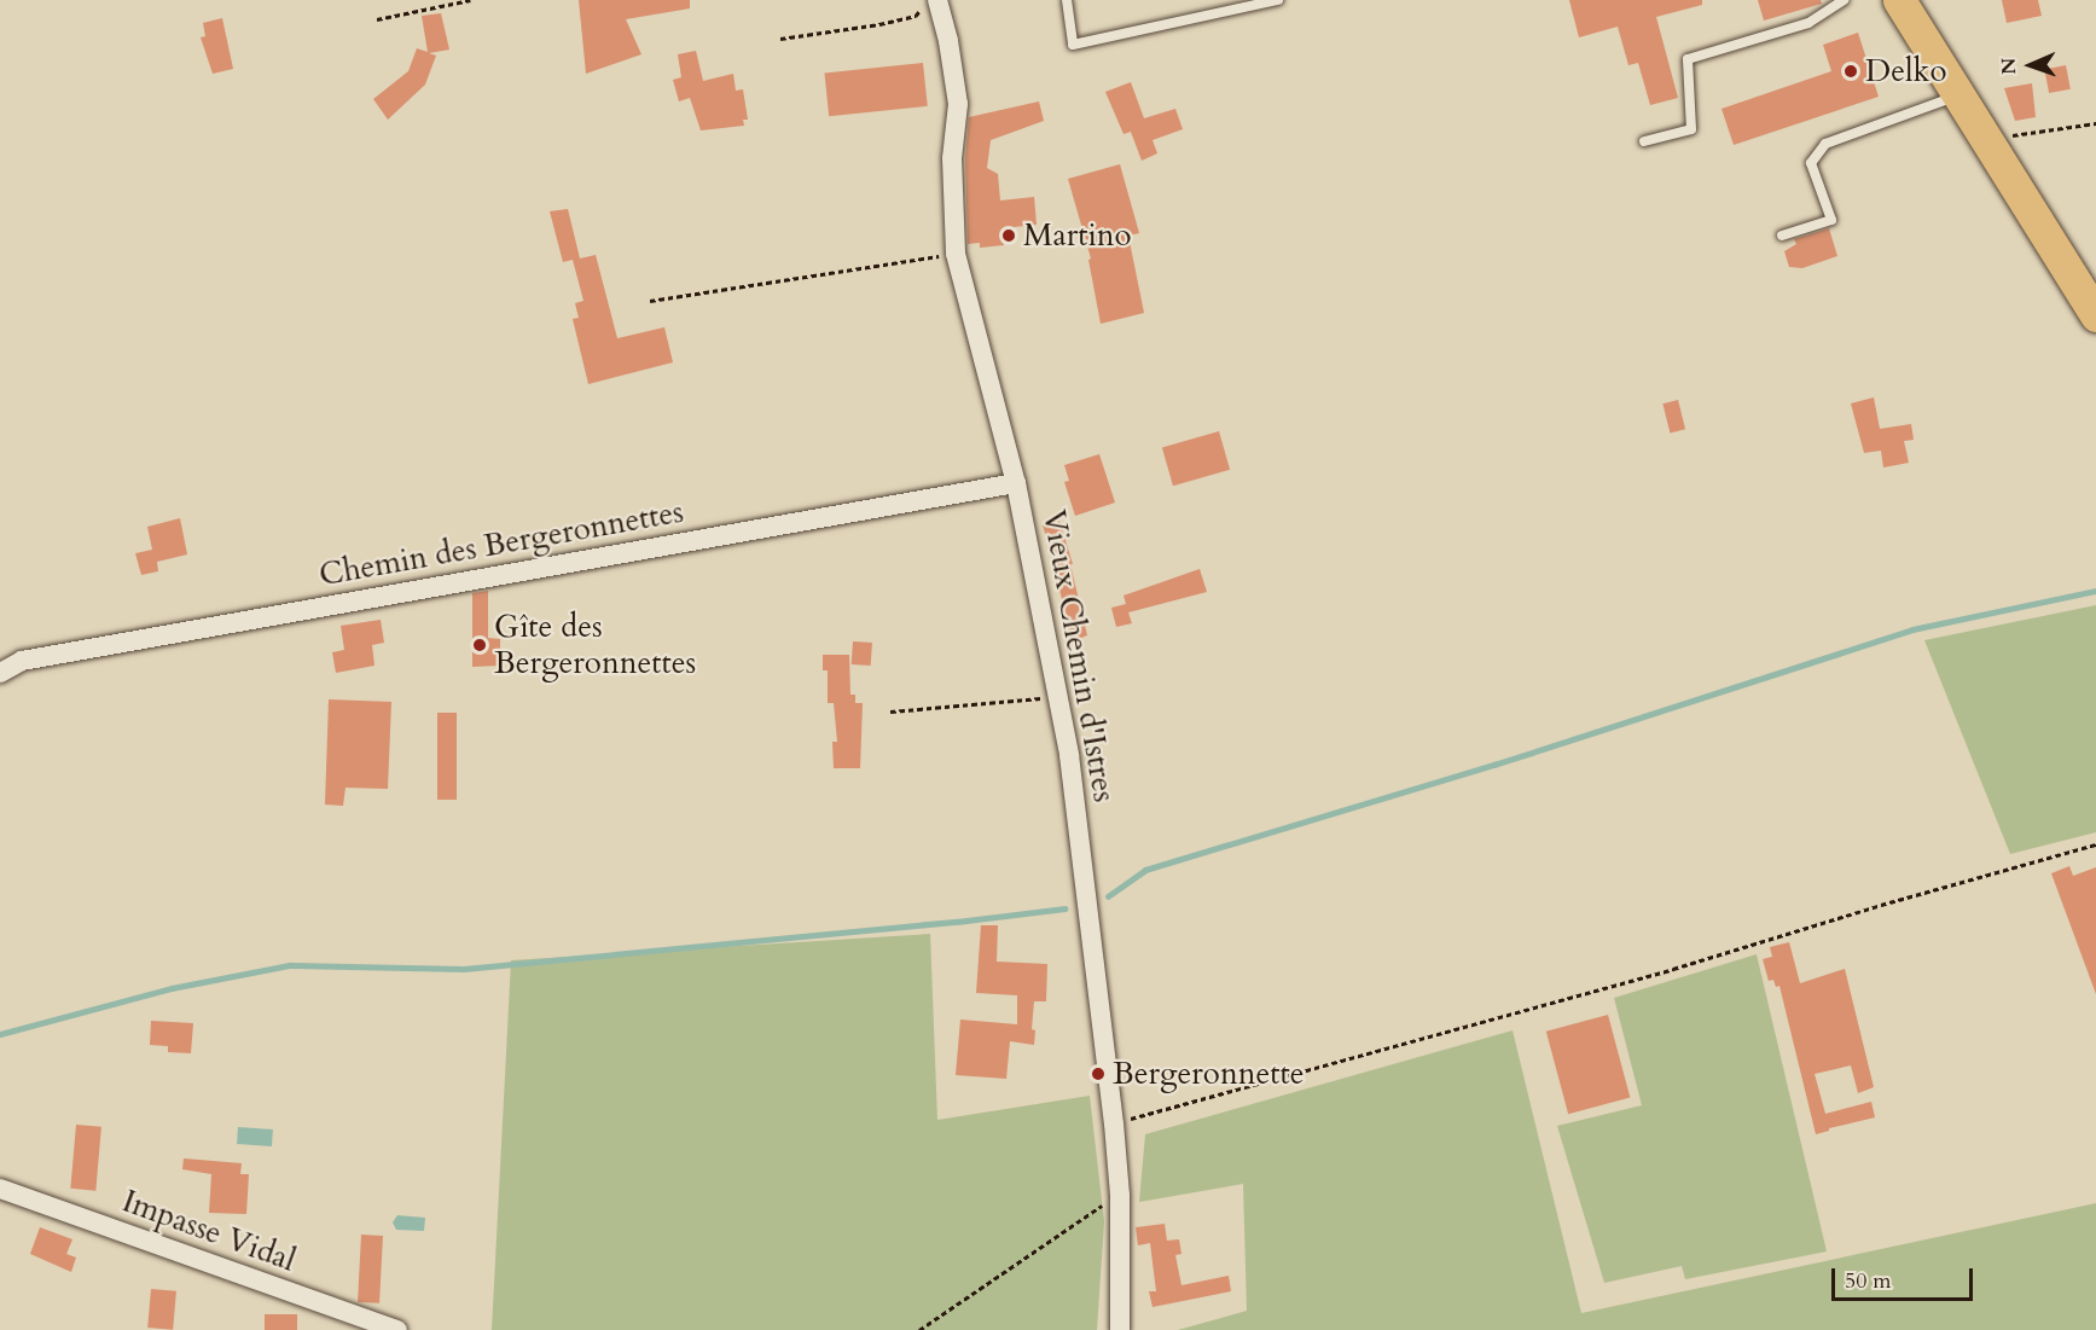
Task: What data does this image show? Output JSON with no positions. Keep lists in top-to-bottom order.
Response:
{
  "streets": {
    "street": ["Chemin des Bergeronnettes", "Vieux Chemin d'Istres", "Impasse Vidal"]
  },
  "crossings": [
    ["Chemin des Bergeronnettes", "Vieux Chemin d'Istres"]
  ],
  "places": [
    "Delko",
    "Martino",
    "Gîte des Bergeronnettes",
    "Bergeronnette"
  ],
  "scale_bar": "50 m",
  "north": "left"
}
